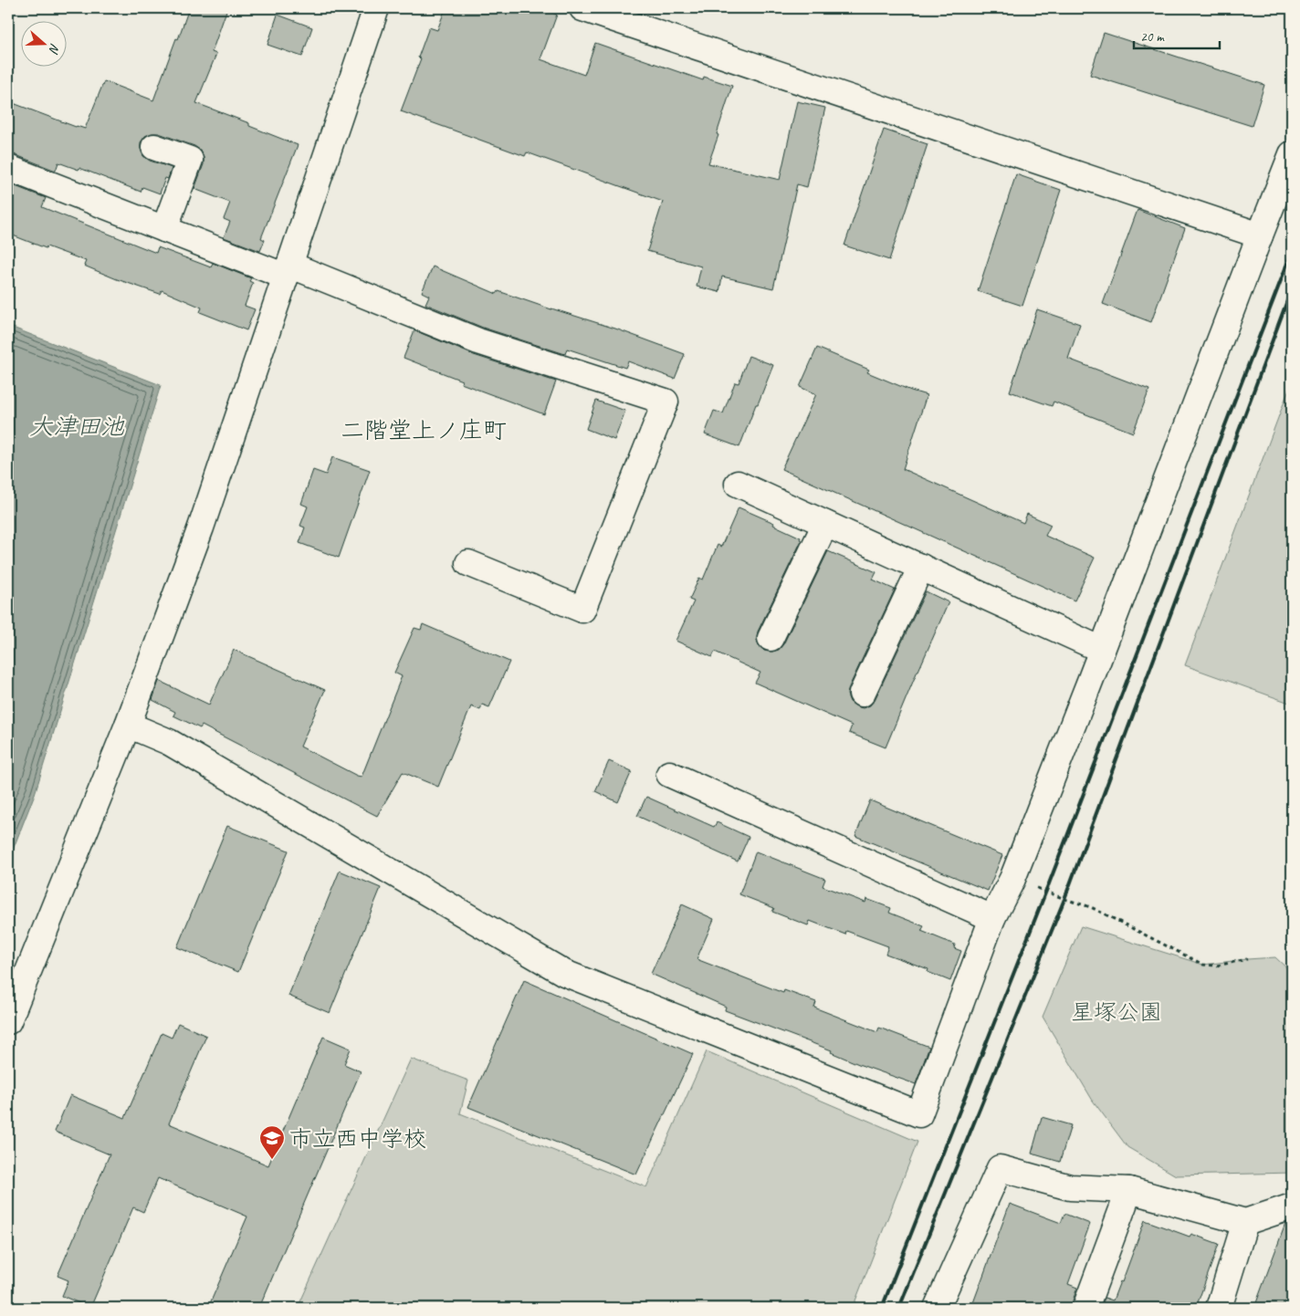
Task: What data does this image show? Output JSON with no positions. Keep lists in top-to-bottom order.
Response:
{
  "districts": ["二階堂上ノ庄町"],
  "water": ["大津田池"],
  "parks": ["星塚公園"],
  "places": {
    "school or university": ["市立西中学校"]
  },
  "scale_bar": "20 m",
  "north": "right"
}
